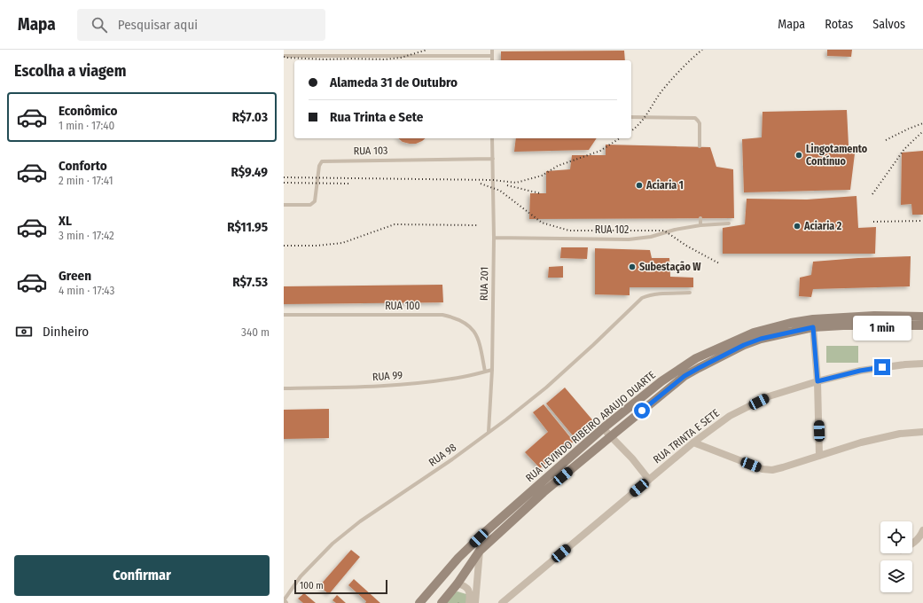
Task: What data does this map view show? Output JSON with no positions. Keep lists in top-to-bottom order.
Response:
{
  "streets": {
    "main road": ["RUA LEVINDO RIBEIRO ARAUJO DUARTE"],
    "street": ["RUA TRINTA E SETE"],
    "lane": [
      "RUA 103",
      "RUA 102",
      "RUA 201",
      "RUA 100",
      "RUA 99",
      "RUA 98"
    ]
  },
  "crossings": [
    ["RUA 103", "RUA 201"],
    ["RUA 102", "RUA 201"],
    ["RUA 201", "RUA 99"],
    ["RUA 201", "RUA 98"],
    ["RUA 100", "RUA 99"]
  ],
  "places": [
    "Lingotamento Contínuo",
    "Aciaria 1",
    "Aciaria 2",
    "Subestação W"
  ],
  "scale_bar": "100 m",
  "page": {
    "header": "Mapa",
    "search": "Pesquisar aqui",
    "nav": ["Mapa", "Rotas", "Salvos"],
    "heading": "Escolha a viagem",
    "banner": ["Alameda 31 de Outubro", "Rua Trinta e Sete"],
    "list": [
      {
        "name": "Econômico",
        "note": "1 min · 17:40",
        "value": "R$7.03"
      },
      {
        "name": "Conforto",
        "note": "2 min · 17:41",
        "value": "R$9.49"
      },
      {
        "name": "XL",
        "note": "3 min · 17:42",
        "value": "R$11.95"
      },
      {
        "name": "Green",
        "note": "4 min · 17:43",
        "value": "R$7.53"
      }
    ],
    "pay": ["Dinheiro", "340 m"],
    "bubble": "1 min",
    "buttons": "Confirmar",
    "scale": "100 m"
  }
}
